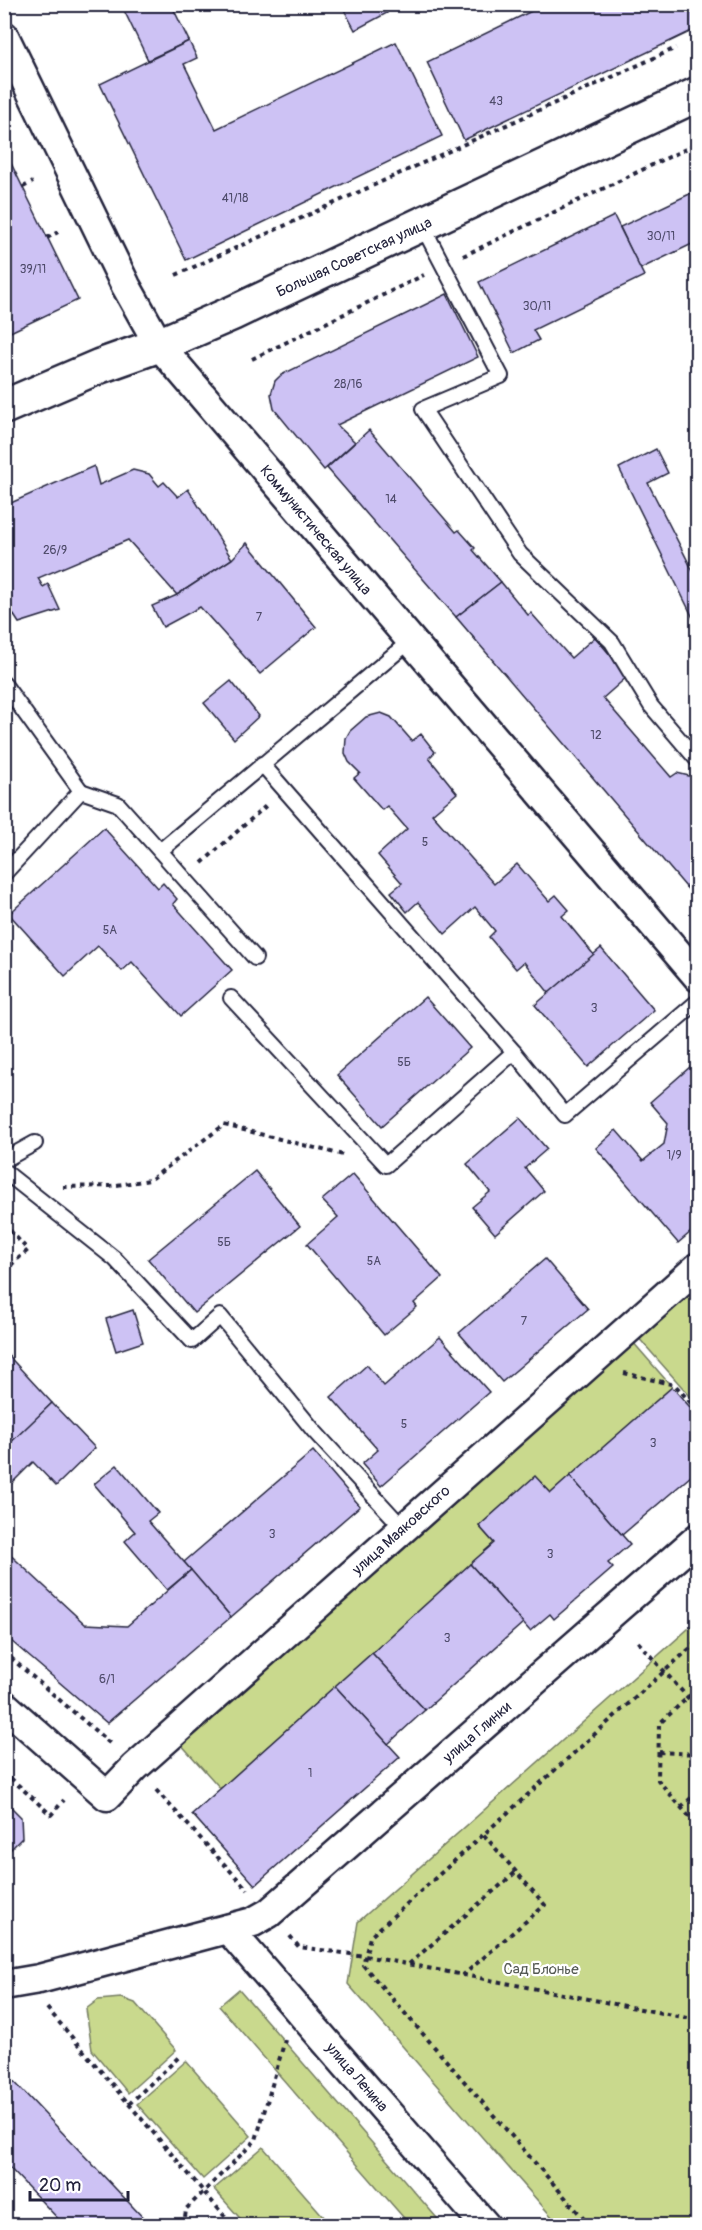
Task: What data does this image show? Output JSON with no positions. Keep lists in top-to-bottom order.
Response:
{
  "streets": {
    "main road": ["Большая Советская улица"],
    "street": [
      "Коммунистическая улица",
      "улица Маяковского",
      "улица Глинки",
      "улица Ленина"
    ]
  },
  "crossings": [
    ["Большая Советская улица", "Коммунистическая улица"],
    ["улица Глинки", "улица Ленина"]
  ],
  "parks": ["Сад Блонье"],
  "house_numbers": [
    "43",
    "41/18",
    "30/11",
    "39/11",
    "30/11",
    "28/16",
    "14",
    "26/9",
    "7",
    "12",
    "5",
    "5А",
    "3",
    "5Б",
    "1/9",
    "5Б",
    "5А",
    "7",
    "5",
    "3",
    "3",
    "3",
    "3",
    "6/1",
    "1"
  ],
  "scale_bar": "20 m"
}
